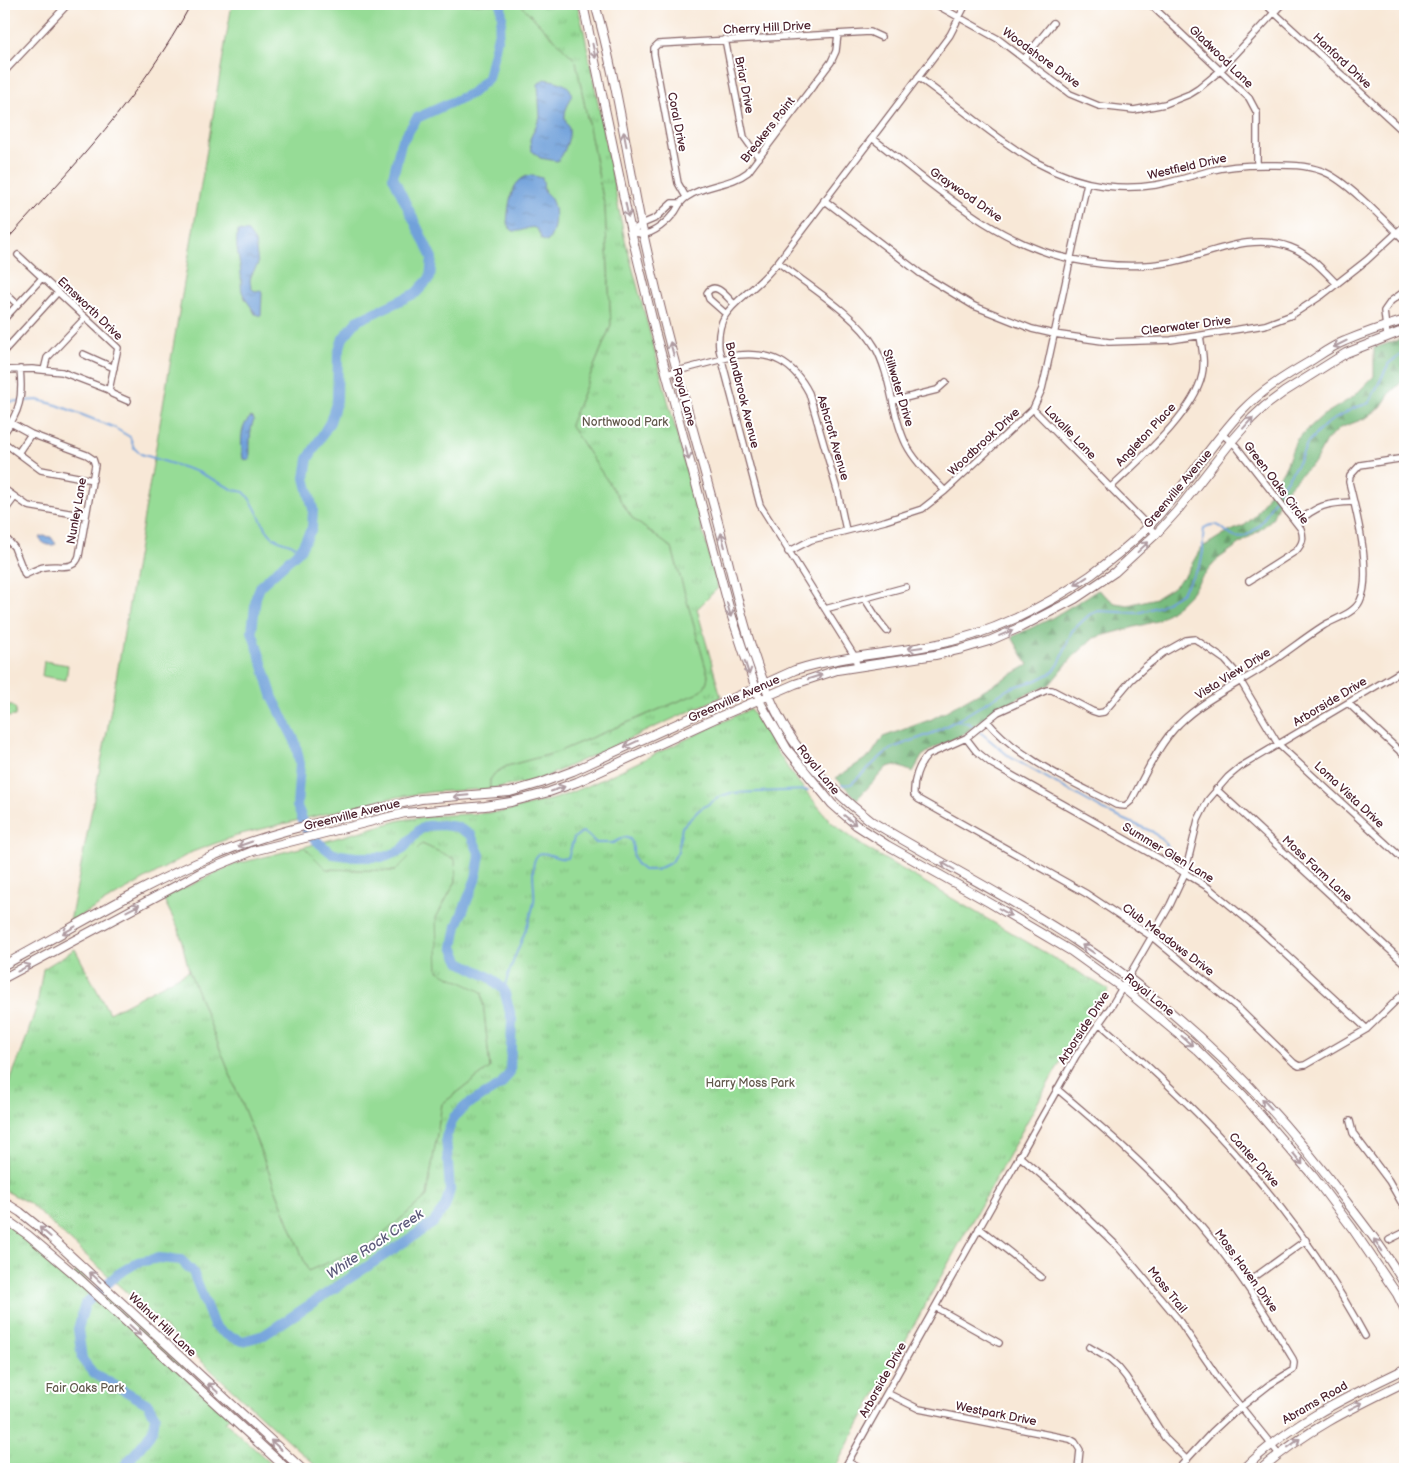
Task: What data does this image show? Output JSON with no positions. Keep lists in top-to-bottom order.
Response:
{
  "streets": {
    "main road": [
      "Royal Lane",
      "Greenville Avenue",
      "Walnut Hill Lane",
      "Abrams Road"
    ],
    "street": [
      "Cherry Hill Drive",
      "Gladwood Lane",
      "Woodshore Drive",
      "Hanford Drive",
      "Briar Drive",
      "Coral Drive",
      "Breakers Point",
      "Westfield Drive",
      "Graywood Drive",
      "Emsworth Drive",
      "Clearwater Drive",
      "Stillwater Drive",
      "Boundbrook Avenue",
      "Lavalle Lane",
      "Angleton Place",
      "Ashcroft Avenue",
      "Woodbrook Drive",
      "Green Oaks Circle",
      "Nunley Lane",
      "Vista View Drive",
      "Arborside Drive",
      "Loma Vista Drive",
      "Summer Glen Lane",
      "Moss Farm Lane",
      "Club Meadows Drive",
      "Canter Drive",
      "Moss Haven Drive",
      "Moss Trail",
      "Westpark Drive"
    ]
  },
  "crossings": [
    ["Cherry Hill Drive", "Briar Drive"],
    ["Cherry Hill Drive", "Coral Drive"],
    ["Cherry Hill Drive", "Breakers Point"],
    ["Gladwood Lane", "Woodshore Drive"],
    ["Gladwood Lane", "Westfield Drive"],
    ["Woodshore Drive", "Hanford Drive"],
    ["Woodshore Drive", "Boundbrook Avenue"],
    ["Briar Drive", "Breakers Point"],
    ["Coral Drive", "Breakers Point"],
    ["Breakers Point", "Royal Lane"],
    ["Westfield Drive", "Clearwater Drive"],
    ["Westfield Drive", "Boundbrook Avenue"],
    ["Westfield Drive", "Woodbrook Drive"],
    ["Graywood Drive", "Clearwater Drive"],
    ["Graywood Drive", "Boundbrook Avenue"],
    ["Graywood Drive", "Woodbrook Drive"],
    ["Clearwater Drive", "Boundbrook Avenue"],
    ["Clearwater Drive", "Angleton Place"],
    ["Clearwater Drive", "Woodbrook Drive"],
    ["Stillwater Drive", "Boundbrook Avenue"],
    ["Stillwater Drive", "Woodbrook Drive"],
    ["Boundbrook Avenue", "Ashcroft Avenue"],
    ["Boundbrook Avenue", "Woodbrook Drive"],
    ["Boundbrook Avenue", "Greenville Avenue"],
    ["Royal Lane", "Ashcroft Avenue"],
    ["Royal Lane", "Greenville Avenue"],
    ["Royal Lane", "Arborside Drive"],
    ["Lavalle Lane", "Angleton Place"],
    ["Lavalle Lane", "Woodbrook Drive"],
    ["Lavalle Lane", "Greenville Avenue"],
    ["Ashcroft Avenue", "Woodbrook Drive"],
    ["Green Oaks Circle", "Greenville Avenue"],
    ["Vista View Drive", "Loma Vista Drive"],
    ["Arborside Drive", "Loma Vista Drive"],
    ["Arborside Drive", "Summer Glen Lane"],
    ["Arborside Drive", "Moss Farm Lane"],
    ["Arborside Drive", "Club Meadows Drive"],
    ["Arborside Drive", "Canter Drive"],
    ["Arborside Drive", "Moss Haven Drive"],
    ["Arborside Drive", "Moss Trail"],
    ["Arborside Drive", "Westpark Drive"],
    ["Summer Glen Lane", "Club Meadows Drive"],
    ["Moss Haven Drive", "Moss Trail"],
    ["Moss Trail", "Abrams Road"]
  ],
  "water": ["White Rock Creek"],
  "parks": ["Northwood Park", "Harry Moss Park", "Fair Oaks Park"]
}
